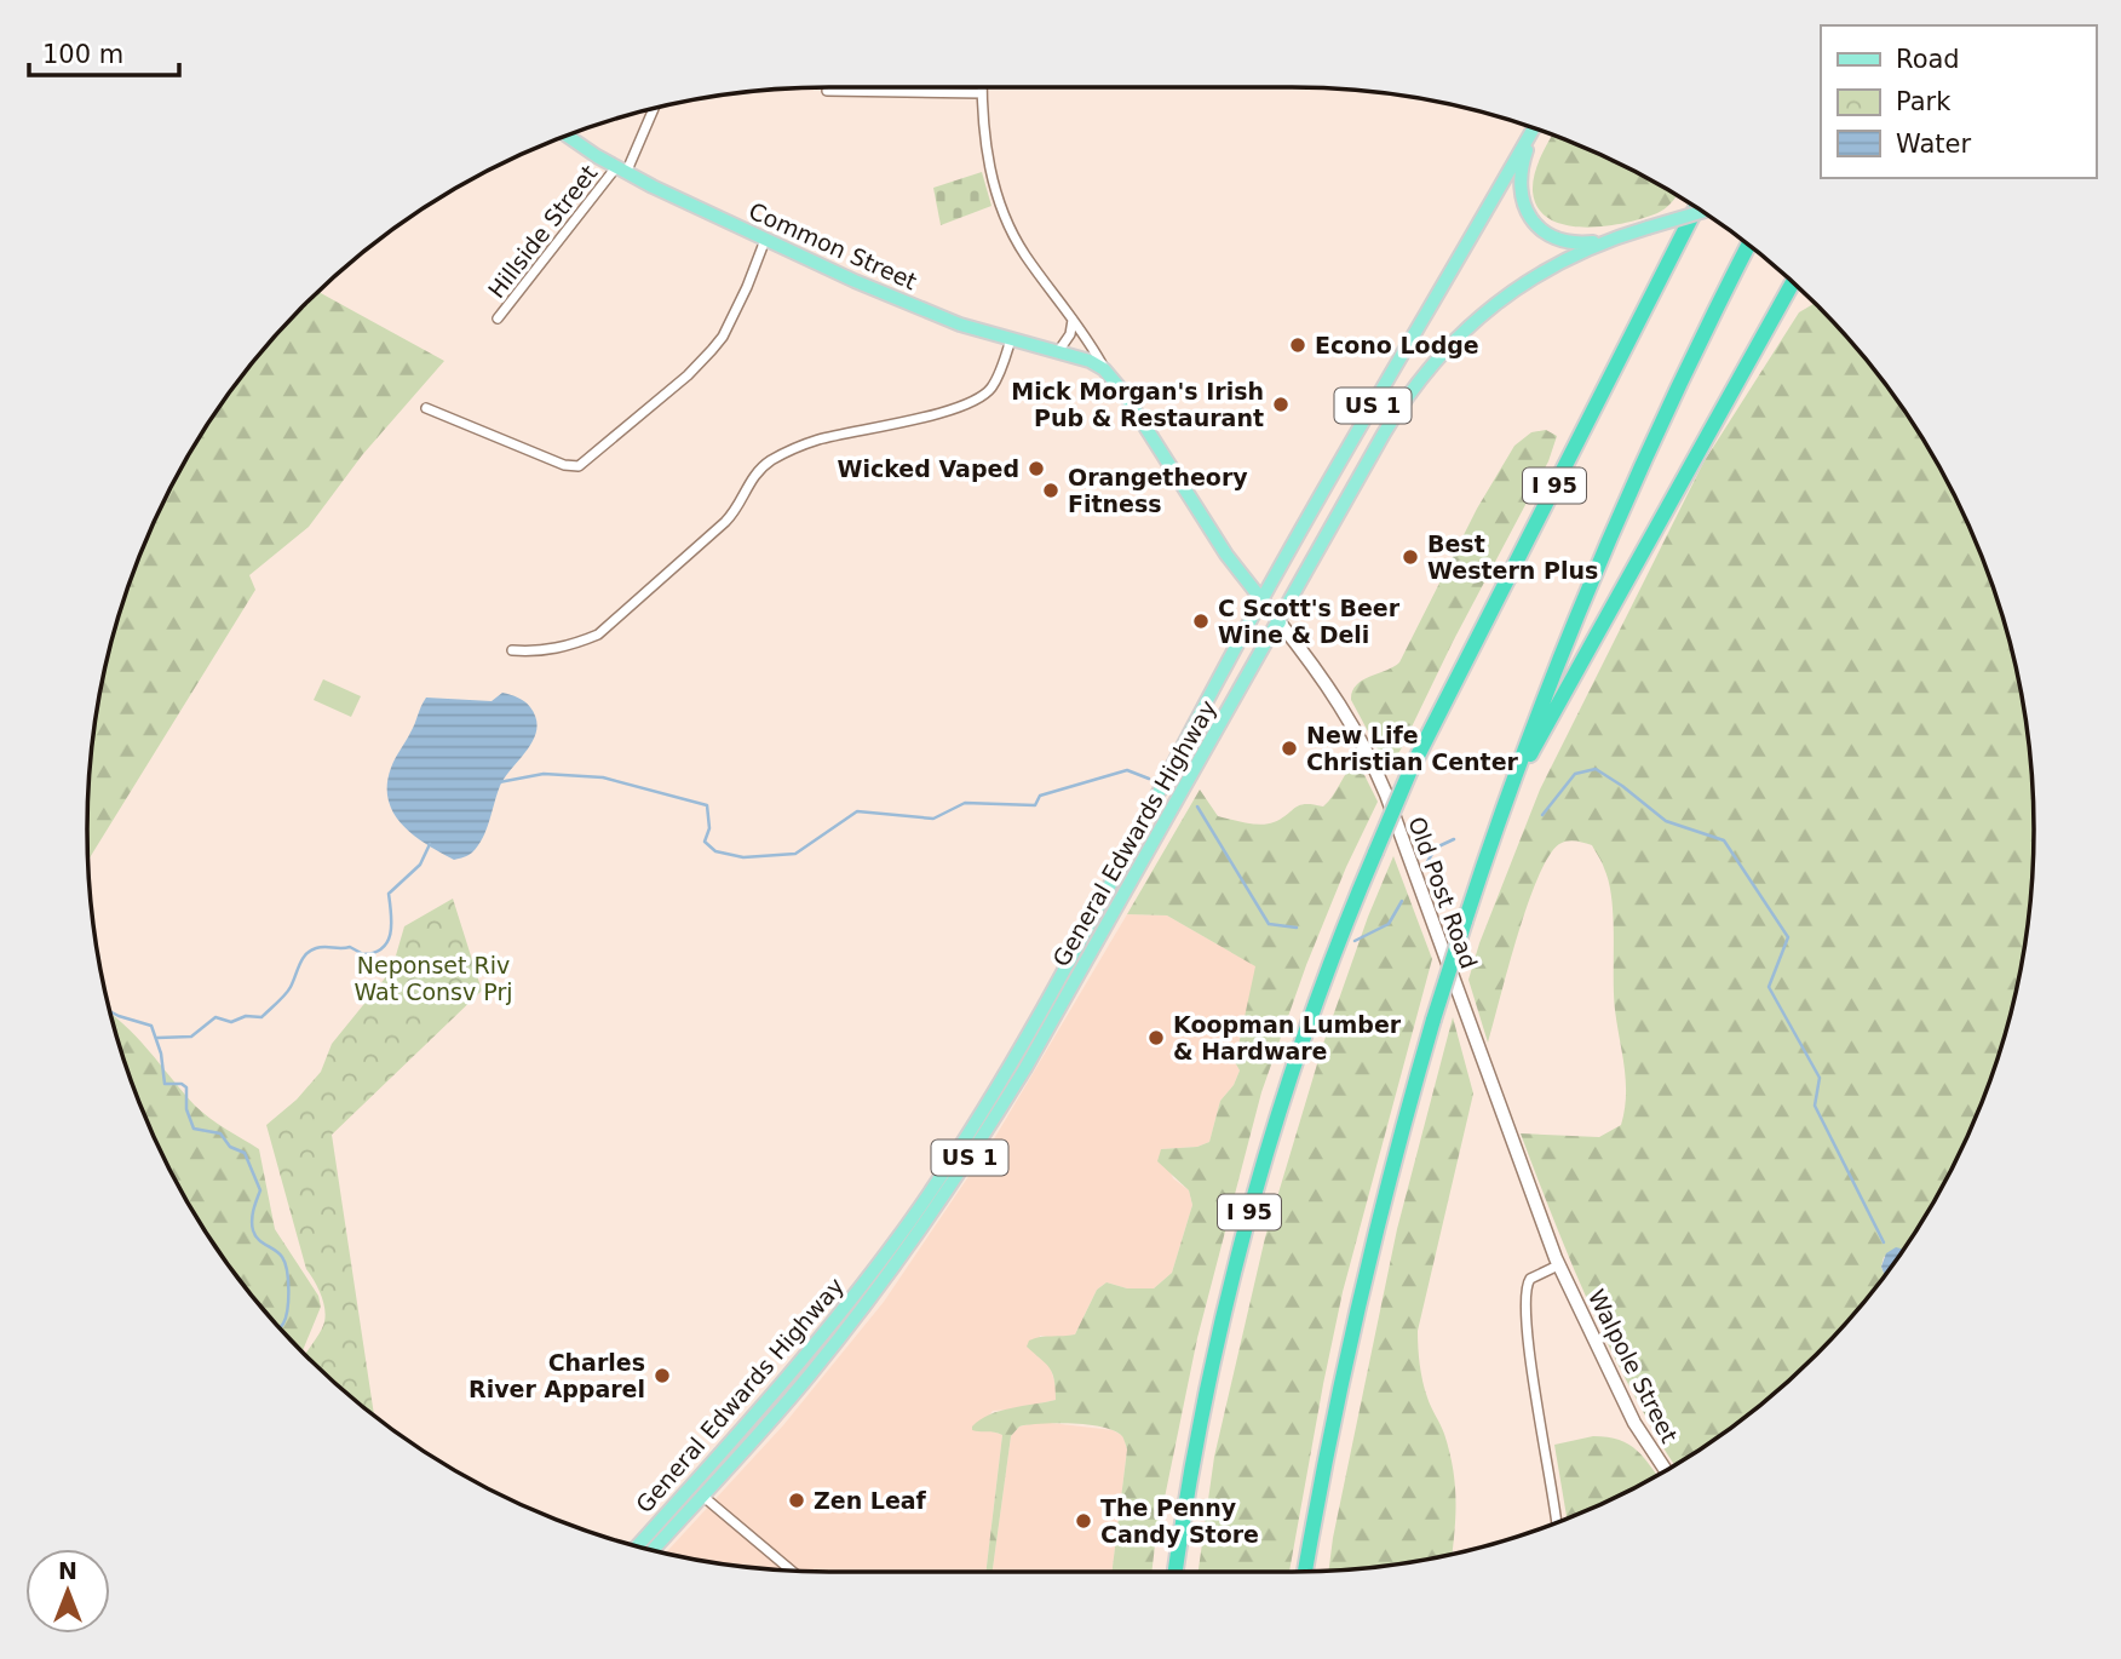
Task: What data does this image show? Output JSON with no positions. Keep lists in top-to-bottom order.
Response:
{
  "streets": {
    "highway": ["I 95"],
    "main road": [
      "Common Street",
      "US 1",
      "General Edwards Highway",
      "Old Post Road",
      "Walpole Street"
    ],
    "street": ["Hillside Street"]
  },
  "crossings": [
    ["Hillside Street", "Common Street"],
    ["Common Street", "Old Post Road"],
    ["General Edwards Highway", "Old Post Road"],
    ["Old Post Road", "Walpole Street"]
  ],
  "parks": ["Neponset Riv Wat Consv Prj"],
  "places": [
    "Econo Lodge",
    "Mick Morgan's Irish Pub & Restaurant",
    "Wicked Vaped",
    "Orangetheory Fitness",
    "Best Western Plus",
    "C Scott's Beer Wine & Deli",
    "New Life Christian Center",
    "Koopman Lumber & Hardware",
    "Charles River Apparel",
    "Zen Leaf",
    "The Penny Candy Store"
  ],
  "legend": ["Road", "Park", "Water"],
  "scale_bar": "100 m",
  "north": "top"
}
